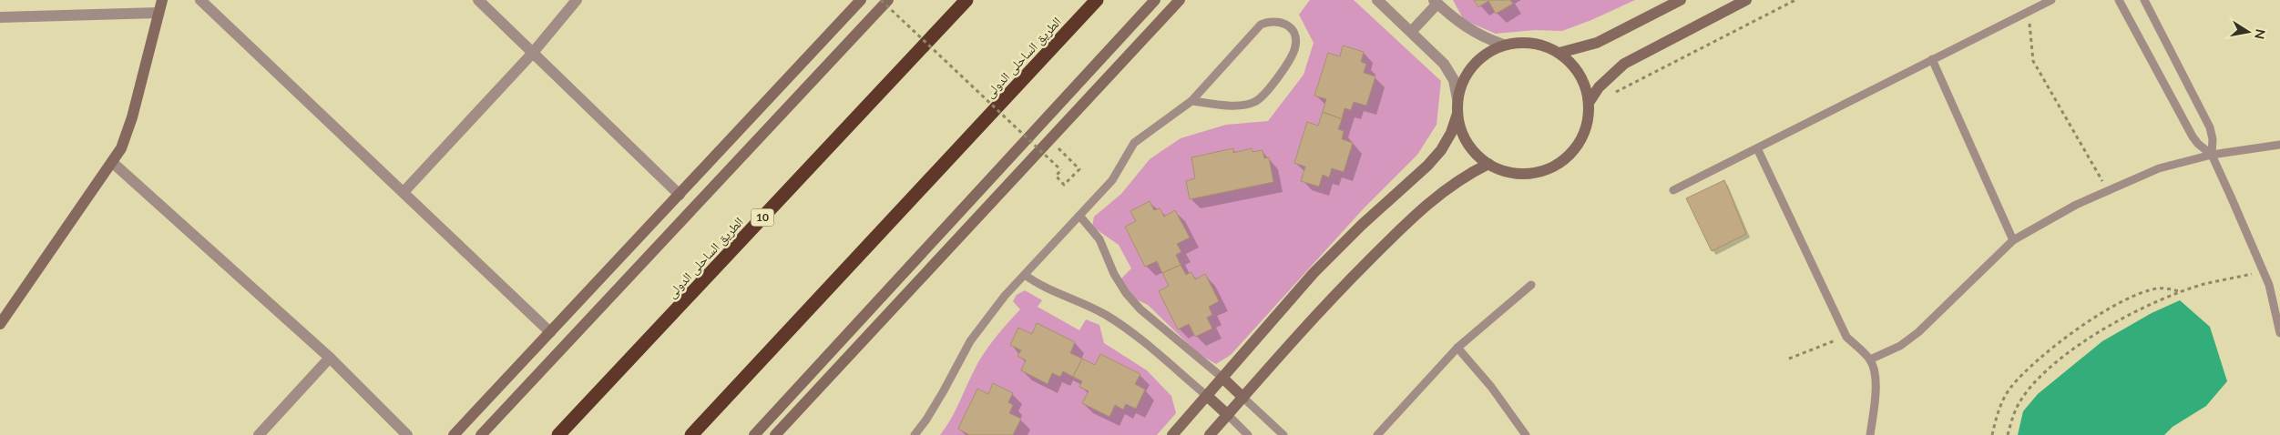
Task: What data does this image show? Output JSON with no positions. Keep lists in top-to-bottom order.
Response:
{
  "streets": {
    "highway": ["الطريق الساحلى الدولى", "10"]
  },
  "north": "right"
}
